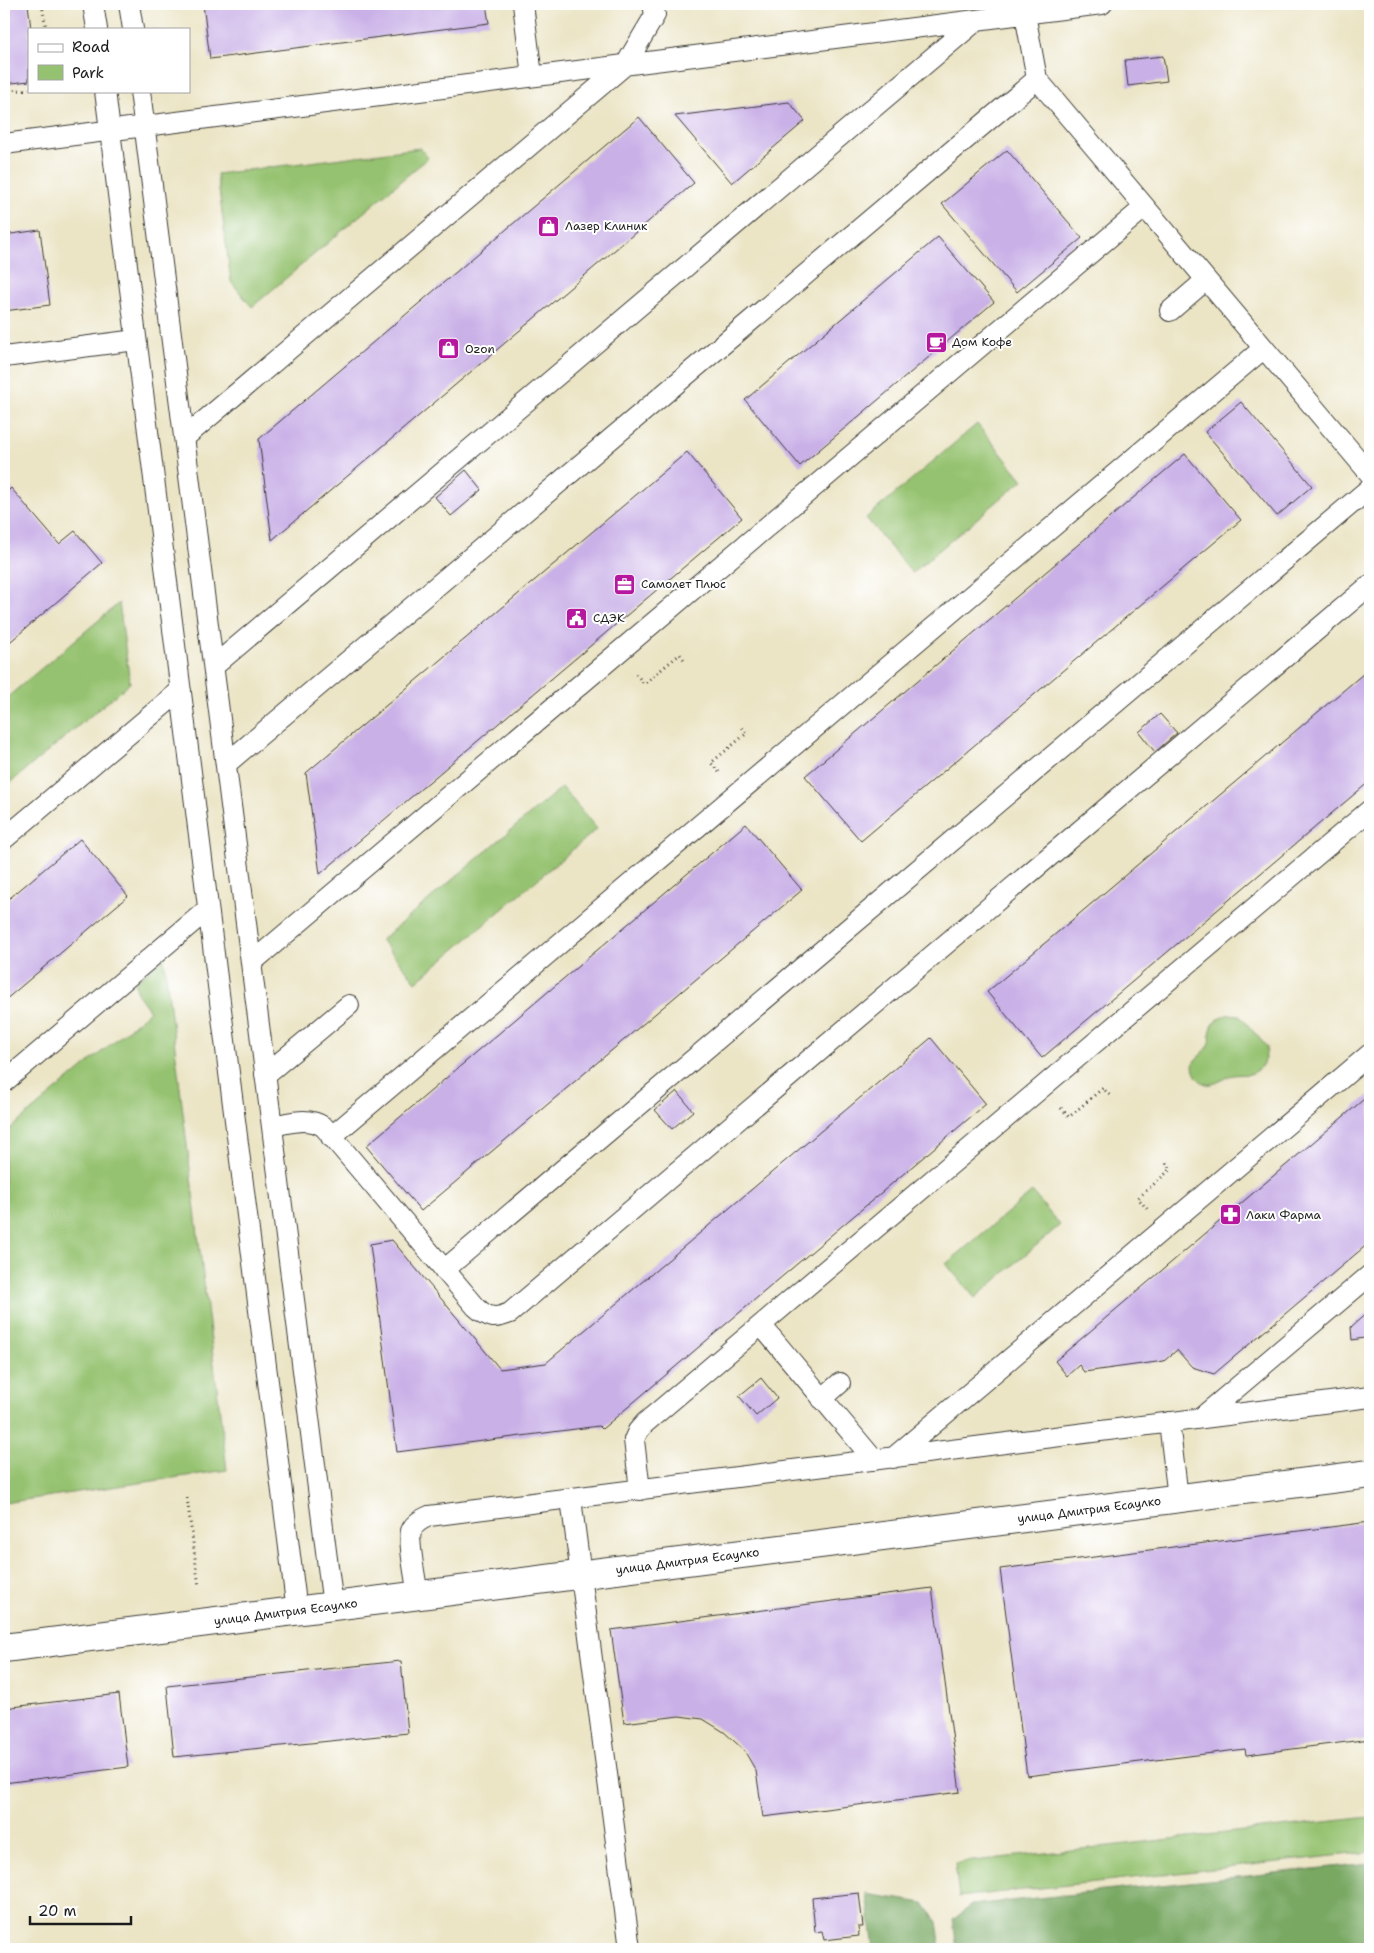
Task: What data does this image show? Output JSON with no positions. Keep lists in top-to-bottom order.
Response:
{
  "streets": {
    "street": ["улица Дмитрия Есаулко"]
  },
  "places": {
    "shop": ["Лазер Клиник", "Ozon"],
    "cafe": ["Дом Кофе"],
    "office": ["Самолет Плюс"],
    "public building": ["СДЭК"],
    "pharmacy": ["Лаки Фарма"]
  },
  "legend": ["Road", "Park"],
  "scale_bar": "20 m"
}
